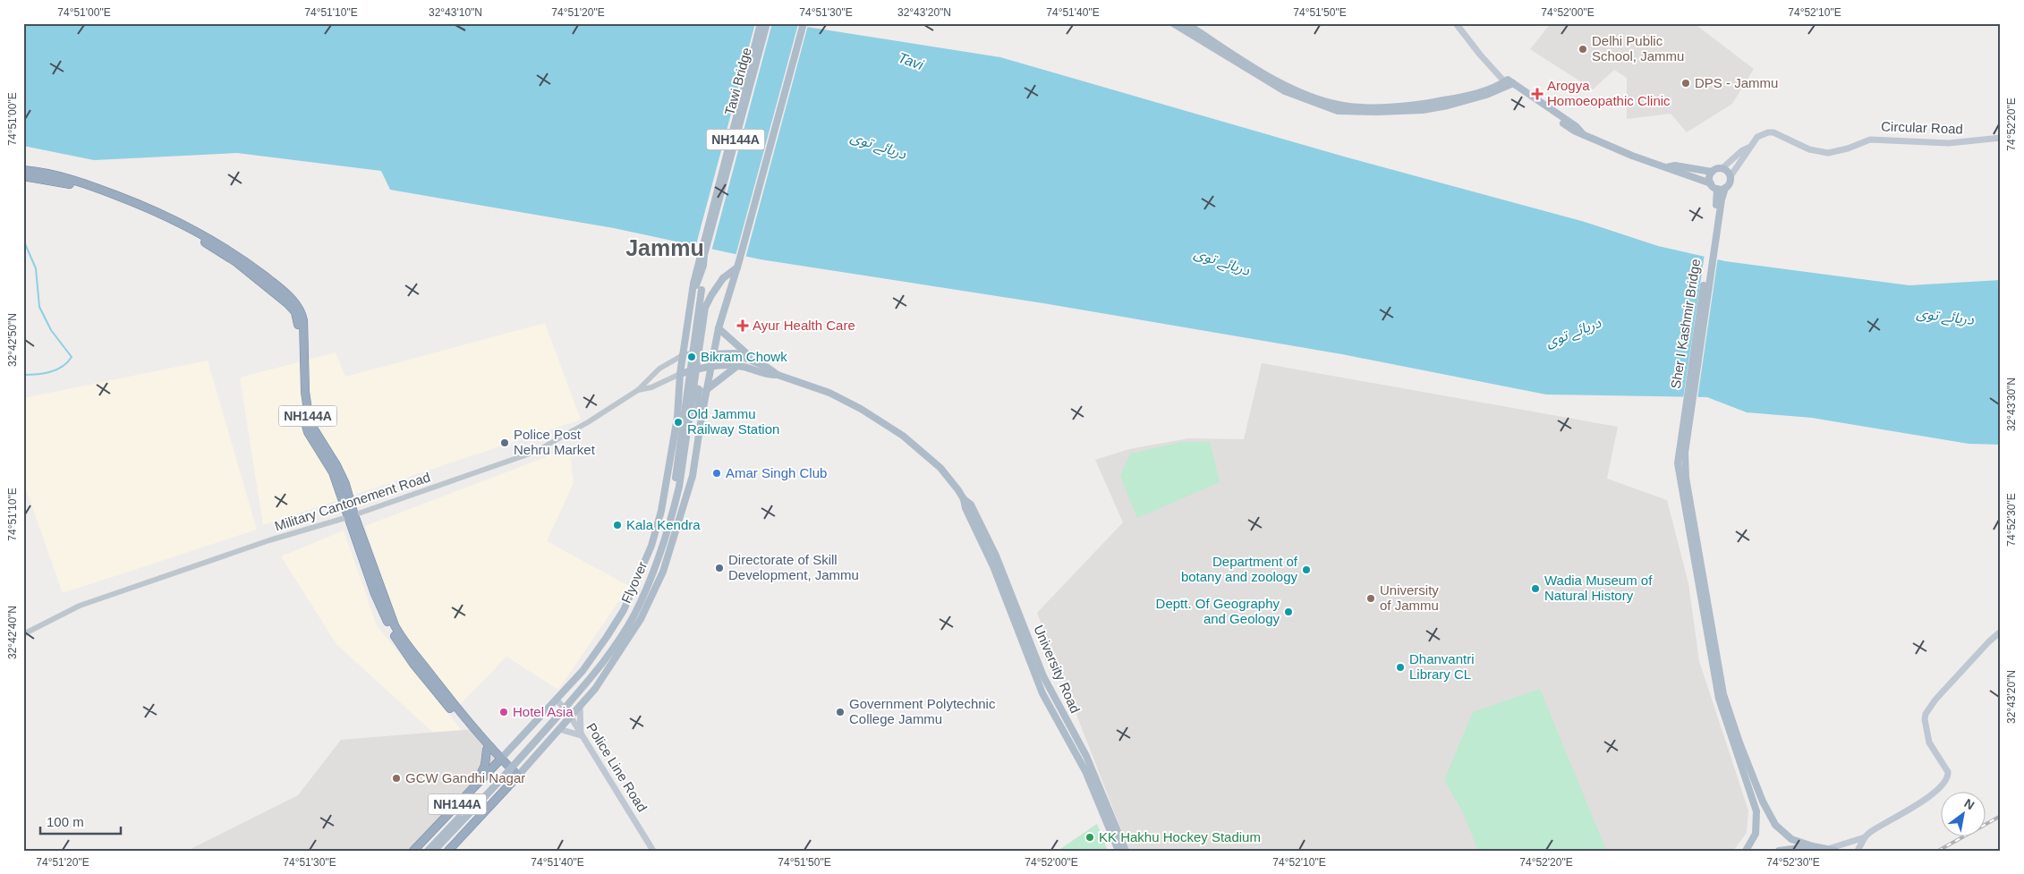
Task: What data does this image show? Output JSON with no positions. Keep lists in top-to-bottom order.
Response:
{
  "streets": {
    "highway": ["NH144A"],
    "main road": [
      "Tawi Bridge",
      "Circular Road",
      "Sher I Kashmir Bridge",
      "Flyover",
      "University Road",
      "Police Line Road"
    ],
    "street": ["Military Cantonement Road"]
  },
  "crossings": [
    ["Tawi Bridge", "Flyover"],
    ["NH144A", "Military Cantonement Road"]
  ],
  "districts": ["Jammu"],
  "water": ["Tavi", "دریائے توی"],
  "places": {
    "other": [
      "Delhi Public School, Jammu",
      "DPS - Jammu",
      "Bikram Chowk",
      "Old Jammu Railway Station",
      "Police Post Nehru Market",
      "Amar Singh Club",
      "Kala Kendra",
      "Directorate of Skill Development, Jammu",
      "Department of botany and zoology",
      "Wadia Museum of Natural History",
      "University of Jammu",
      "Deptt. Of Geography and Geology",
      "Dhanvantri Library CL",
      "Hotel Asia",
      "Government Polytechnic College Jammu",
      "GCW Gandhi Nagar",
      "KK Hakhu Hockey Stadium"
    ],
    "health": ["Arogya Homoeopathic Clinic", "Ayur Health Care"]
  },
  "scale_bar": "100 m",
  "north": "top right",
  "coordinates": [
    "74°51'00\"E",
    "74°51'10\"E",
    "32°43'10\"N",
    "74°51'20\"E",
    "74°51'30\"E",
    "32°43'20\"N",
    "74°51'40\"E",
    "74°51'50\"E",
    "74°52'00\"E",
    "74°52'10\"E",
    "74°52'20\"E",
    "32°42'50\"N",
    "32°43'30\"N",
    "74°52'30\"E",
    "32°42'40\"N"
  ]
}
